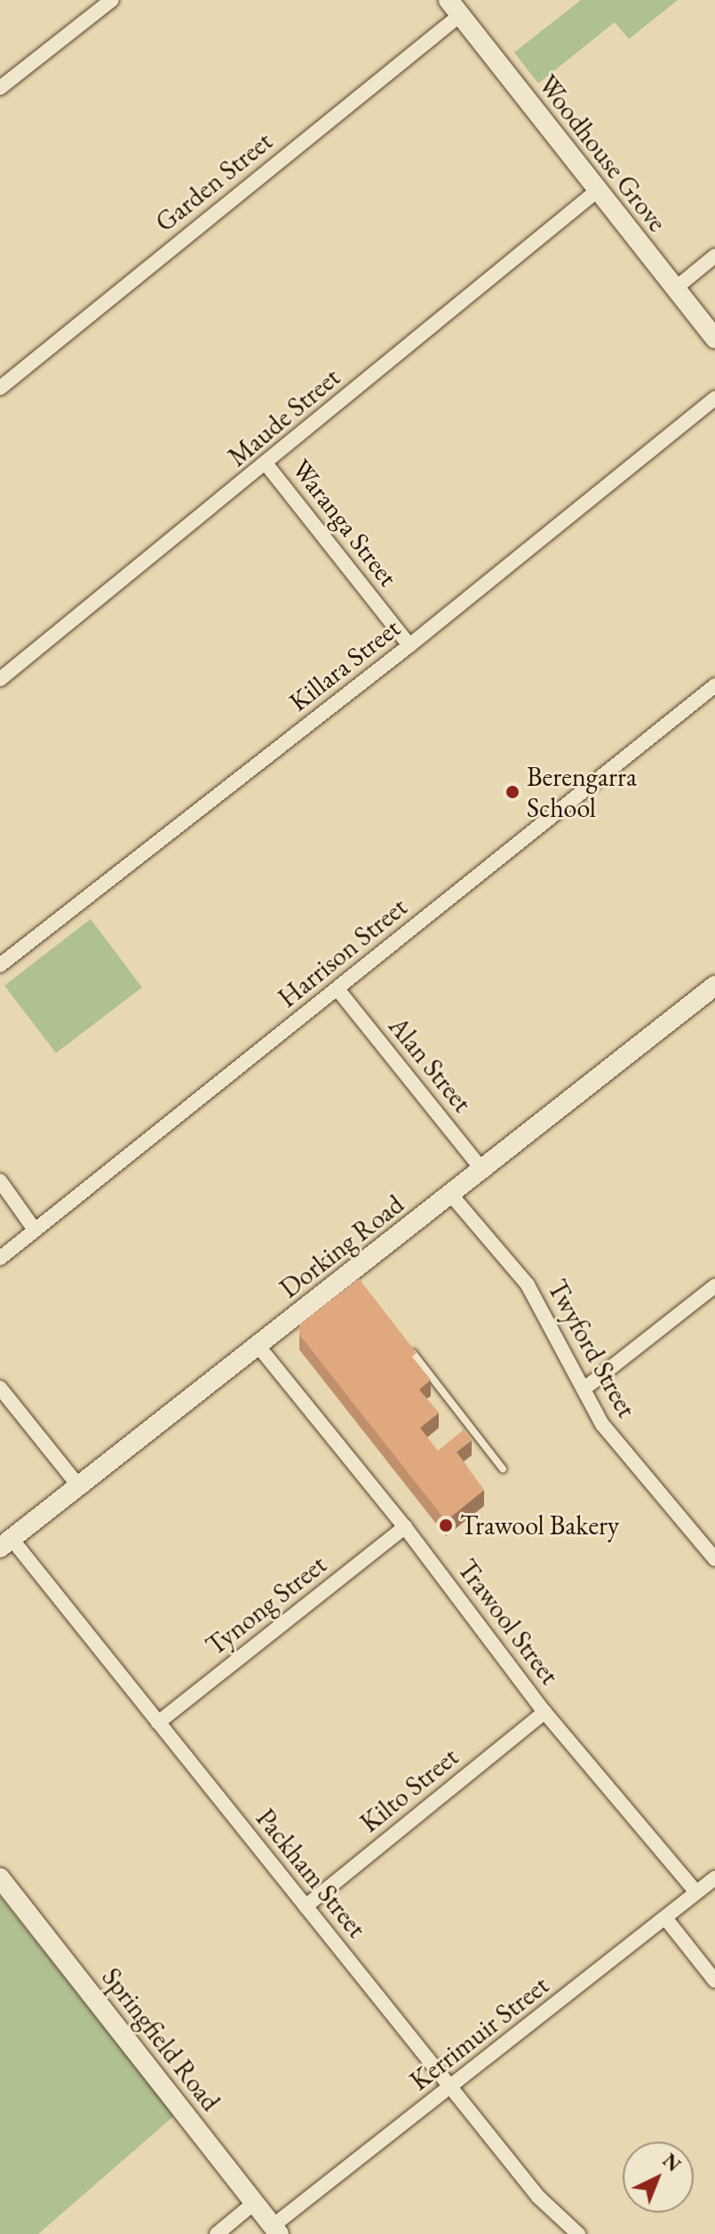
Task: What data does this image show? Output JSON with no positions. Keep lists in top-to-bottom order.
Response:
{
  "streets": {
    "street": [
      "Woodhouse Grove",
      "Garden Street",
      "Maude Street",
      "Waranga Street",
      "Killara Street",
      "Harrison Street",
      "Alan Street",
      "Dorking Road",
      "Twyford Street",
      "Tynong Street",
      "Trawool Street",
      "Kilto Street",
      "Packham Street",
      "Kerrimuir Street",
      "Springfield Road"
    ]
  },
  "crossings": [
    ["Woodhouse Grove", "Garden Street"],
    ["Woodhouse Grove", "Maude Street"],
    ["Maude Street", "Waranga Street"],
    ["Waranga Street", "Killara Street"],
    ["Harrison Street", "Alan Street"],
    ["Alan Street", "Dorking Road"],
    ["Dorking Road", "Twyford Street"],
    ["Dorking Road", "Trawool Street"],
    ["Dorking Road", "Packham Street"],
    ["Tynong Street", "Trawool Street"],
    ["Tynong Street", "Packham Street"],
    ["Trawool Street", "Kilto Street"],
    ["Trawool Street", "Kerrimuir Street"],
    ["Kilto Street", "Packham Street"],
    ["Packham Street", "Kerrimuir Street"],
    ["Kerrimuir Street", "Springfield Road"]
  ],
  "places": ["Berengarra School", "Trawool Bakery"],
  "north": "top right"
}
